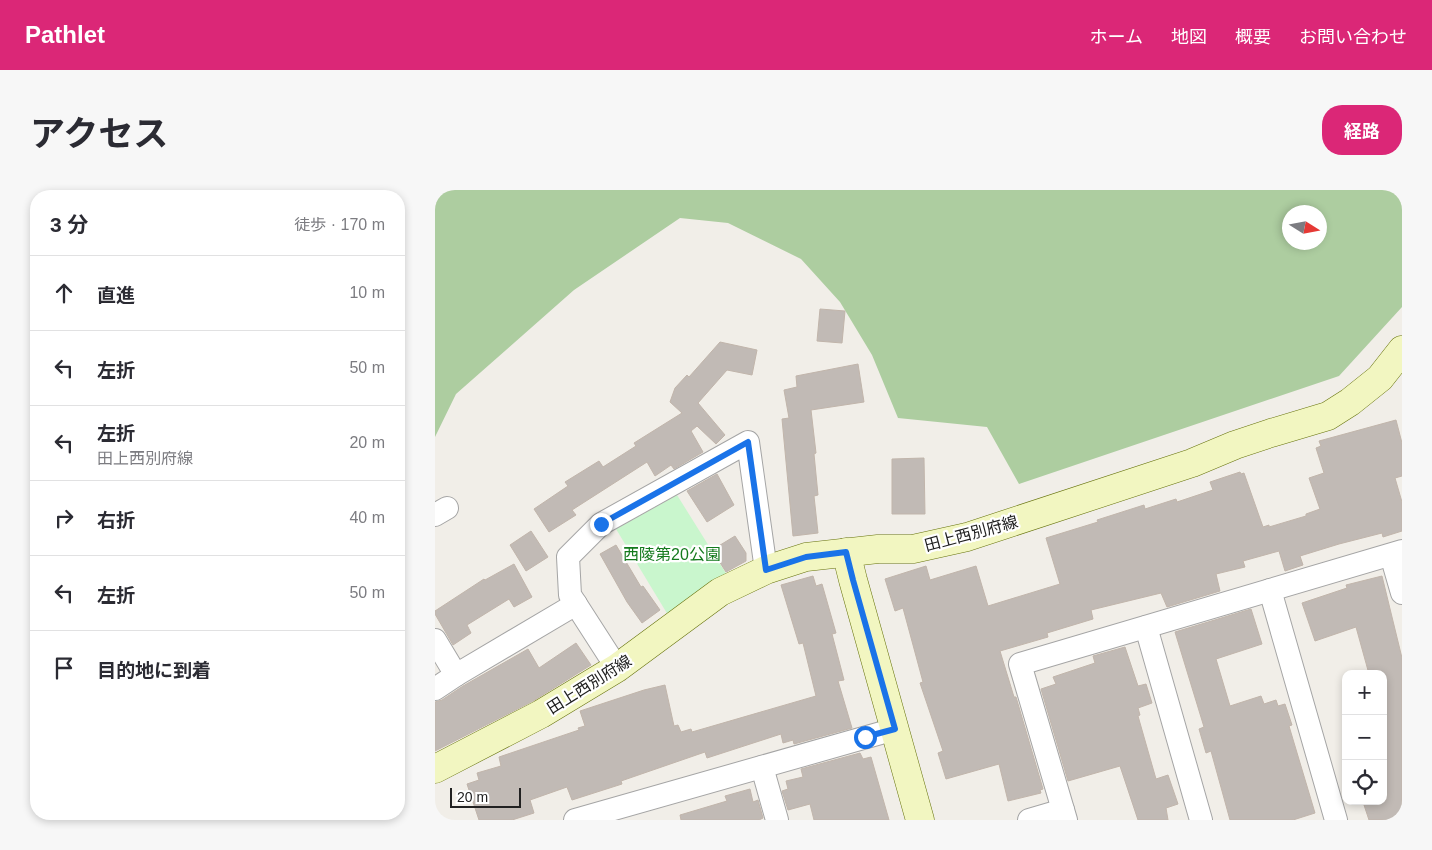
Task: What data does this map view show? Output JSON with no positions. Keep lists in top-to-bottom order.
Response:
{
  "streets": {
    "street": ["田上西別府線"]
  },
  "parks": ["西陵第20公園"],
  "scale_bar": "20 m",
  "north": "right",
  "page": {
    "header": "Pathlet",
    "nav": [
      "ホーム",
      "地図",
      "概要",
      "お問い合わせ"
    ],
    "title": "アクセス",
    "buttons": "経路",
    "heading": ["3 分", "徒歩 · 170 m"],
    "list": [
      ["直進", "10 m"],
      ["左折", "50 m"],
      ["左折", "田上西別府線", "20 m"],
      ["右折", "40 m"],
      ["左折", "50 m"],
      "目的地に到着"
    ],
    "map_buttons": ["+", "−"],
    "scale": "20 m"
  }
}
